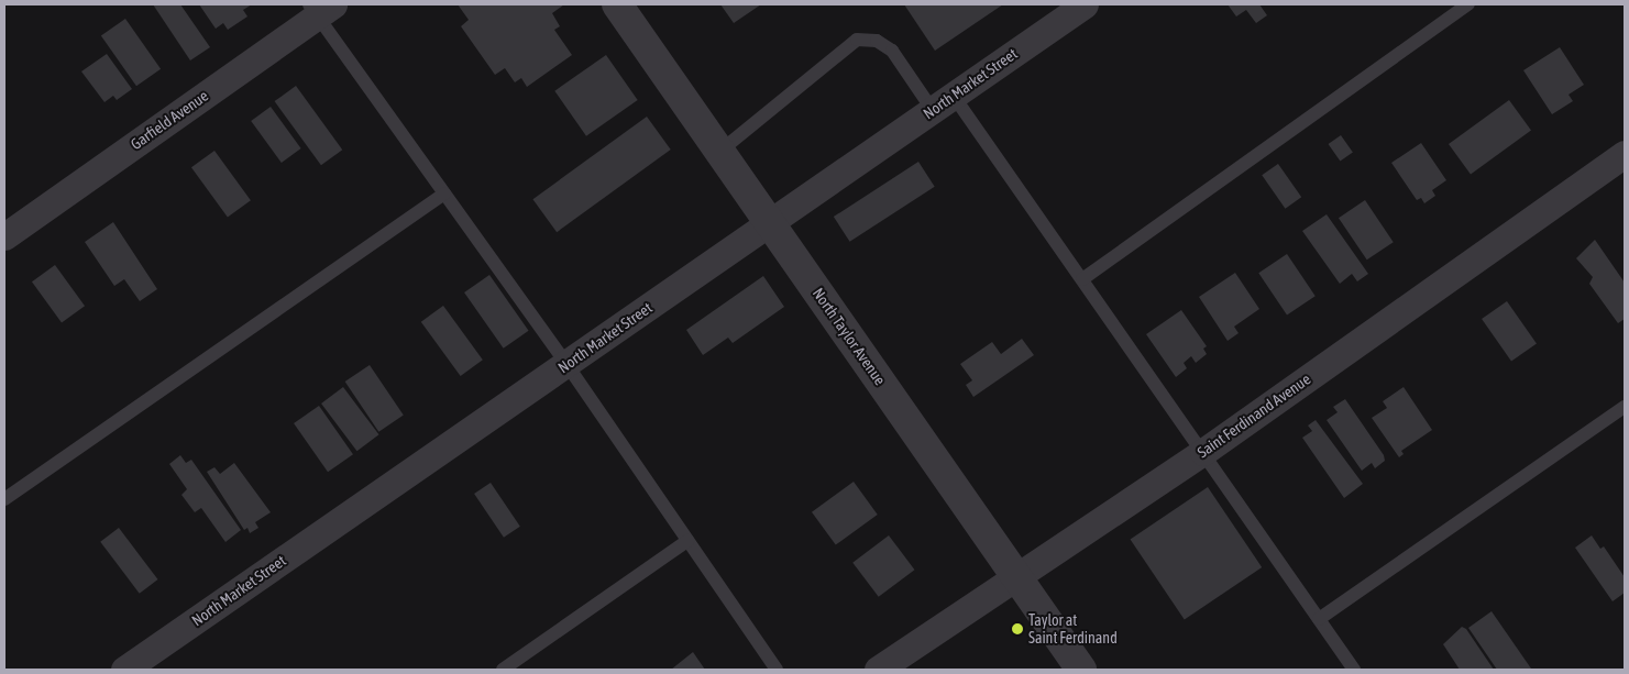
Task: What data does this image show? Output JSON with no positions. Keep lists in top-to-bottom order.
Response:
{
  "streets": {
    "street": [
      "North Market Street",
      "Garfield Avenue",
      "North Taylor Avenue",
      "Saint Ferdinand Avenue"
    ]
  },
  "crossings": [
    ["North Market Street", "North Taylor Avenue"],
    ["North Taylor Avenue", "Saint Ferdinand Avenue"]
  ],
  "places": ["Taylor at Saint Ferdinand"]
}
